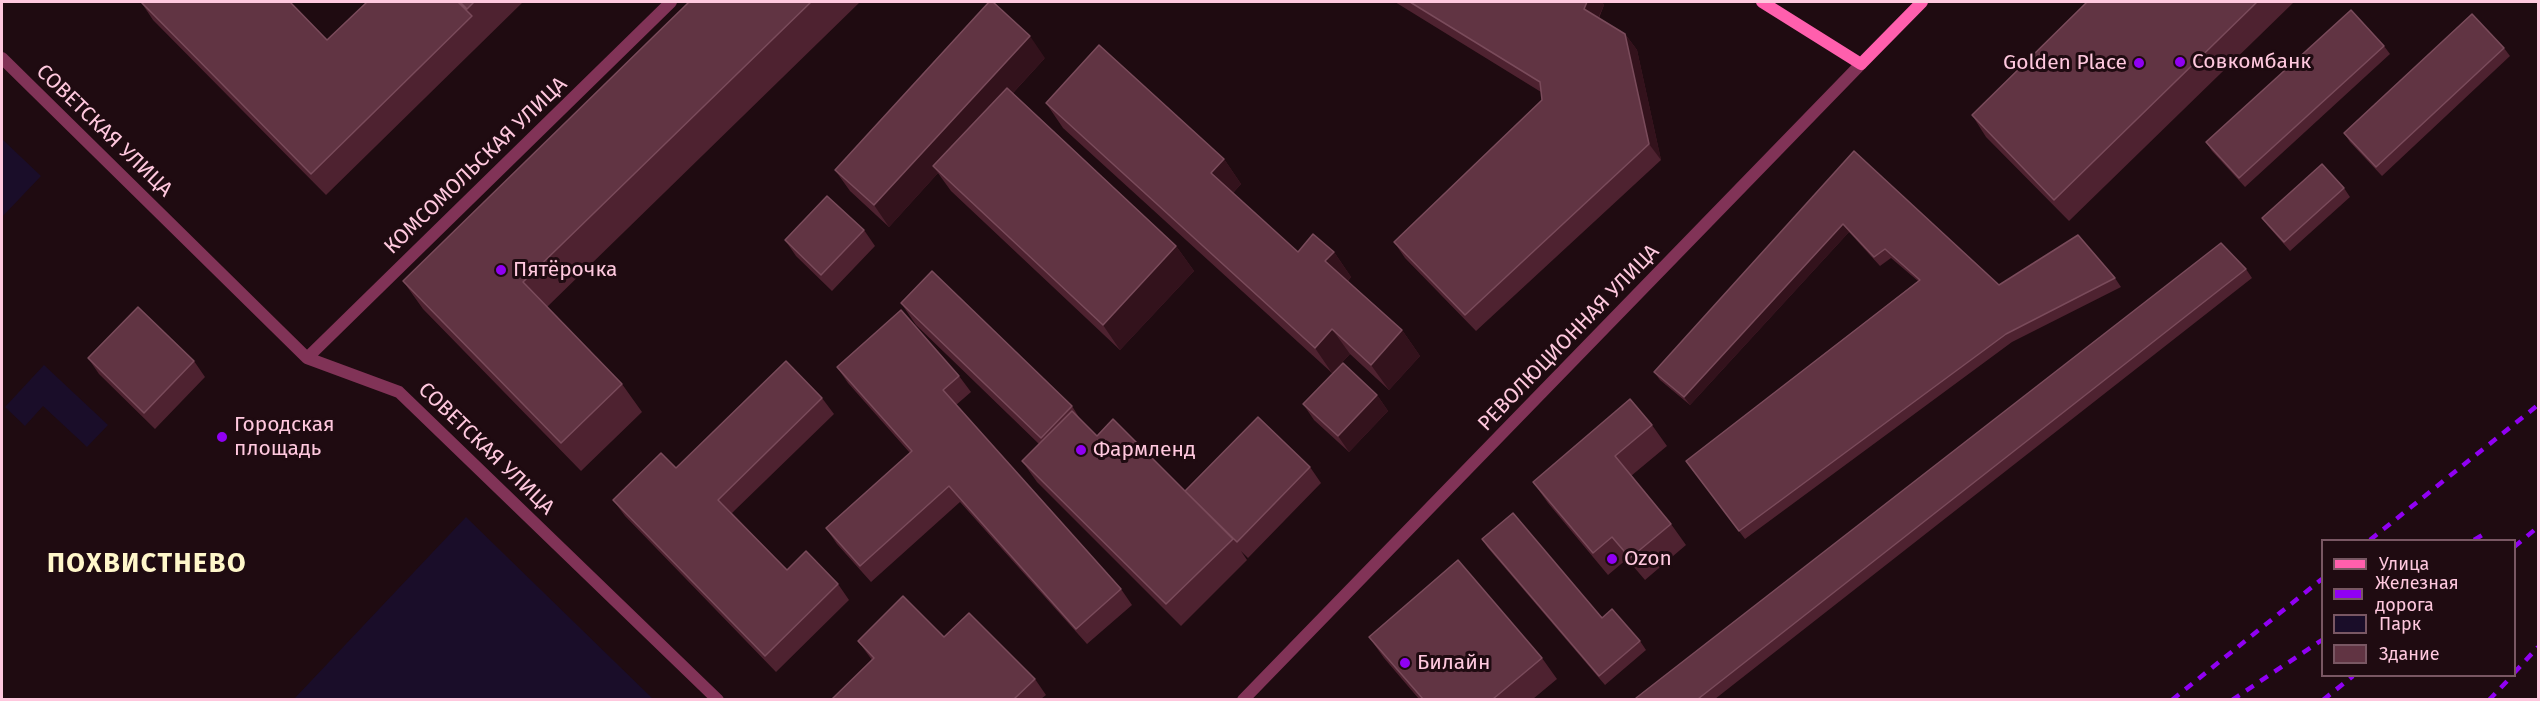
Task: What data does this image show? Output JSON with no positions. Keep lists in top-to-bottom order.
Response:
{
  "streets": {
    "main road": ["РЕВОЛЮЦИОННАЯ УЛИЦА"],
    "street": ["СОВЕТСКАЯ УЛИЦА", "КОМСОМОЛЬСКАЯ УЛИЦА"]
  },
  "crossings": [
    ["СОВЕТСКАЯ УЛИЦА", "КОМСОМОЛЬСКАЯ УЛИЦА"]
  ],
  "districts": ["ПОХВИСТНЕВО"],
  "places": [
    "Совкомбанк",
    "Golden Place",
    "Пятёрочка",
    "Городская площадь",
    "Фармленд",
    "Ozon",
    "Билайн"
  ],
  "legend": [
    "Улица",
    "Железная дорога",
    "Парк",
    "Здание"
  ]
}
